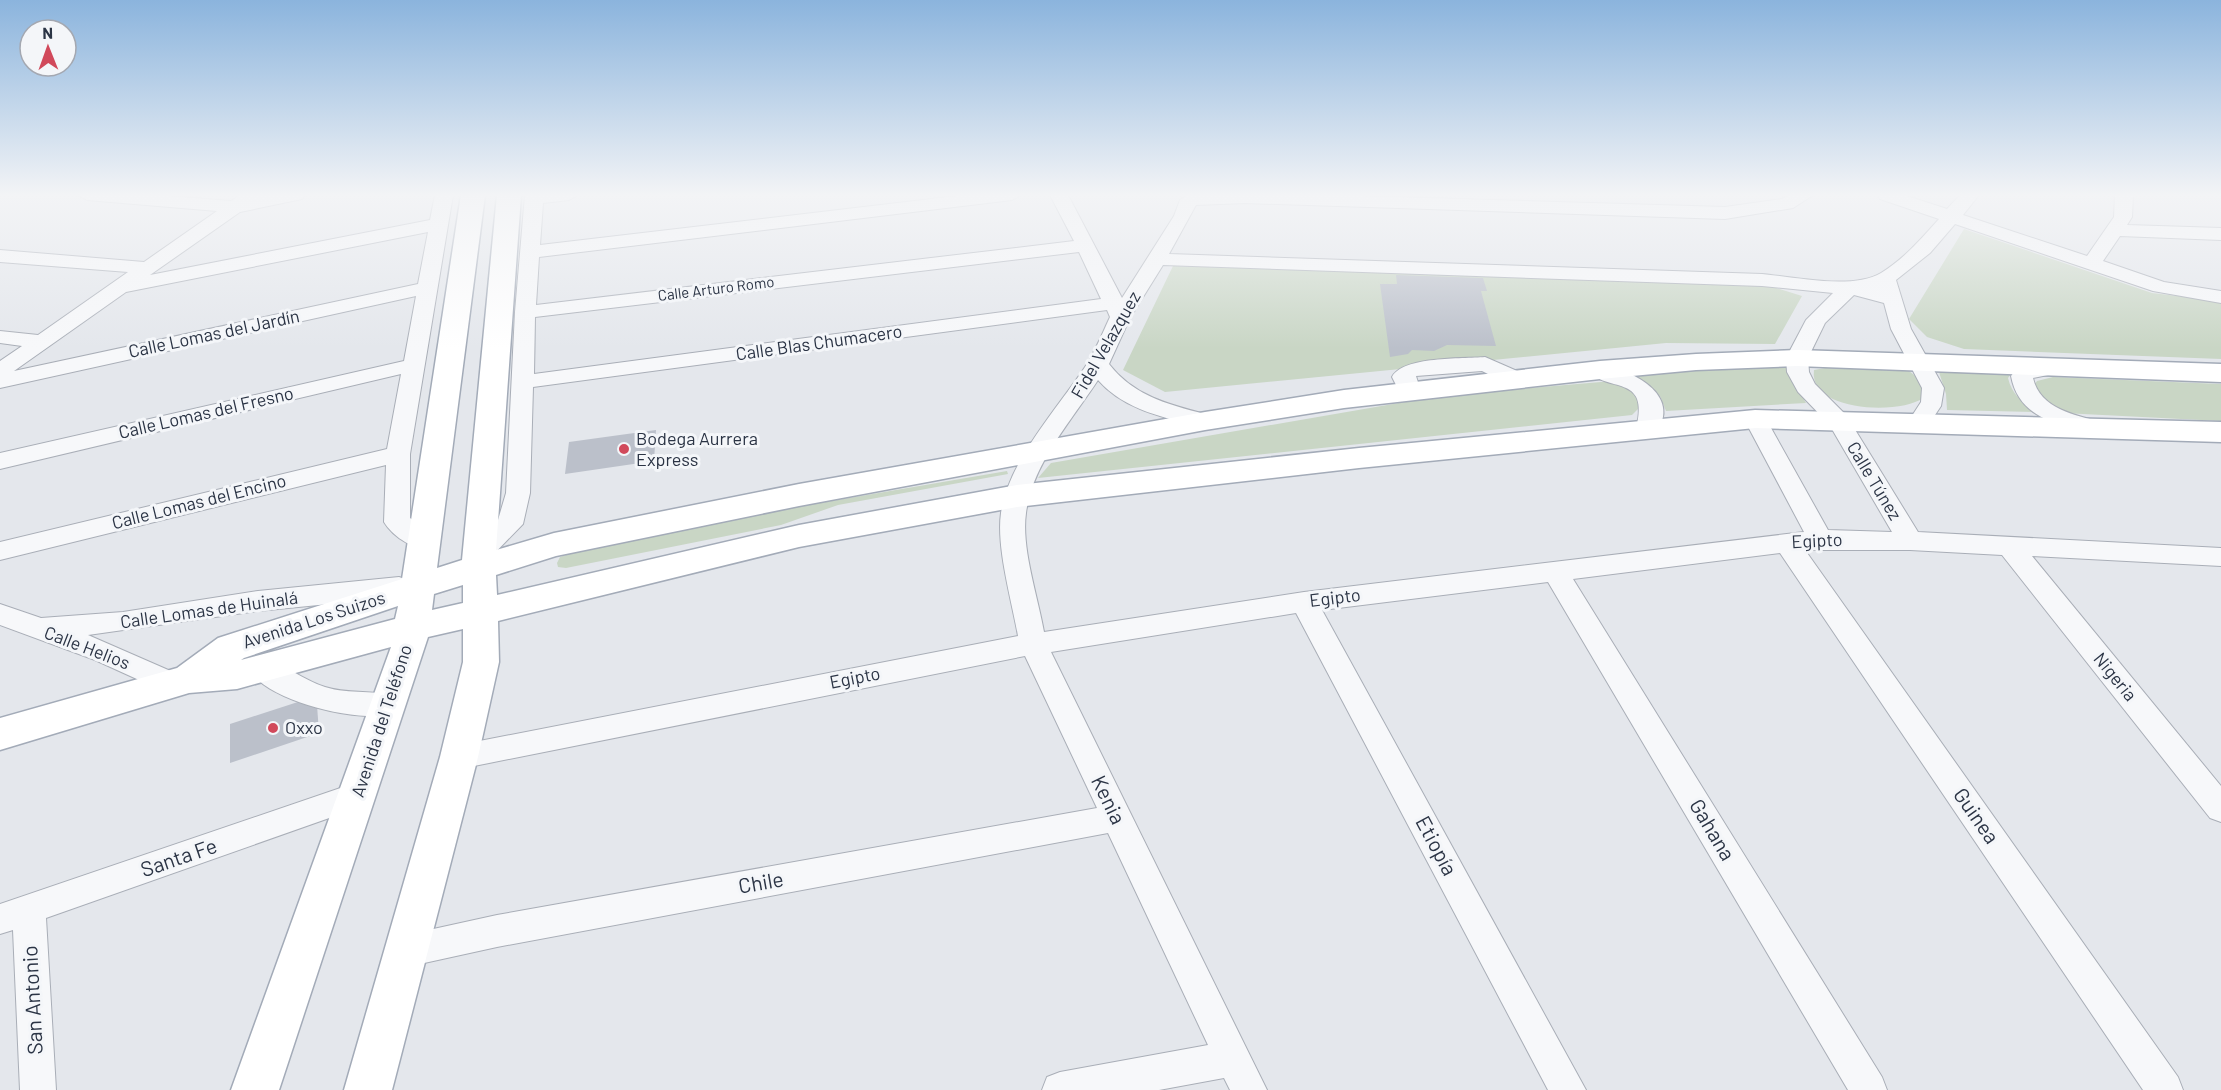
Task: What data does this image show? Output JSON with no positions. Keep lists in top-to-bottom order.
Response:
{
  "streets": {
    "main road": ["Avenida Los Suizos", "Avenida del Teléfono"],
    "street": [
      "Calle Arturo Romo",
      "Calle Lomas del Jardín",
      "Calle Blas Chumacero",
      "Fidel Velazquez",
      "Calle Lomas del Fresno",
      "Calle Túnez",
      "Calle Lomas del Encino",
      "Egipto",
      "Calle Lomas de Huinalá",
      "Calle Helios",
      "Nigeria",
      "Kenia",
      "Guinea",
      "Gahana",
      "Etiopía",
      "Santa Fe",
      "Chile",
      "San Antonio"
    ]
  },
  "crossings": [
    ["Calle Blas Chumacero", "Fidel Velazquez"],
    ["Fidel Velazquez", "Avenida Los Suizos"],
    ["Fidel Velazquez", "Kenia"],
    ["Calle Túnez", "Egipto"],
    ["Calle Túnez", "Avenida Los Suizos"],
    ["Egipto", "Nigeria"],
    ["Egipto", "Avenida del Teléfono"],
    ["Egipto", "Kenia"],
    ["Egipto", "Guinea"],
    ["Egipto", "Gahana"],
    ["Egipto", "Etiopía"],
    ["Calle Lomas de Huinalá", "Avenida Los Suizos"],
    ["Calle Lomas de Huinalá", "Calle Helios"],
    ["Calle Lomas de Huinalá", "Avenida del Teléfono"],
    ["Avenida Los Suizos", "Calle Helios"],
    ["Avenida Los Suizos", "Avenida del Teléfono"],
    ["Avenida Los Suizos", "Kenia"],
    ["Avenida del Teléfono", "Santa Fe"],
    ["Avenida del Teléfono", "Chile"],
    ["Kenia", "Chile"],
    ["Santa Fe", "San Antonio"]
  ],
  "places": ["Bodega Aurrera Express", "Oxxo"],
  "north": "top"
}
